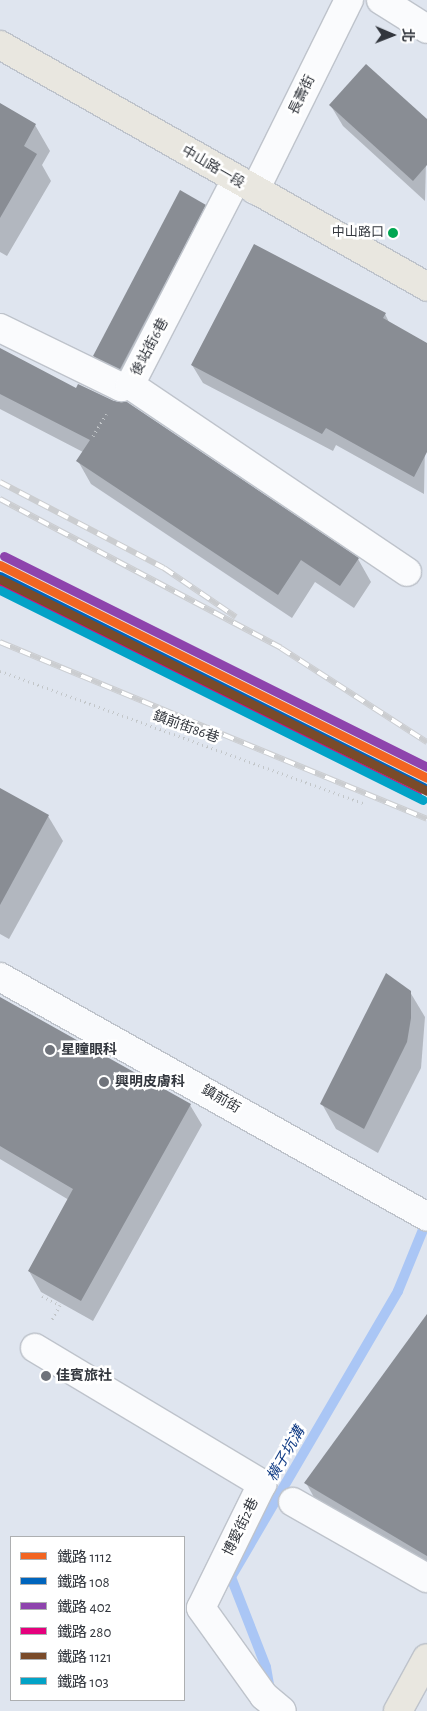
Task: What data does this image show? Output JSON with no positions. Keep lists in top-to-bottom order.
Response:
{
  "streets": {
    "main road": ["中山路一段"],
    "street": [
      "長壽街",
      "後站街6巷",
      "鎮前街",
      "博愛街2巷"
    ],
    "path": ["鎮前街86巷"]
  },
  "crossings": [
    ["長壽街", "中山路一段"],
    ["長壽街", "後站街6巷"],
    ["中山路一段", "後站街6巷"]
  ],
  "water": ["橫子坑溝"],
  "places": [
    "中山路口",
    "星瞳眼科",
    "興明皮膚科",
    "佳賓旅社"
  ],
  "lines": [
    "rail line 402",
    "rail line 1112",
    "rail line 108",
    "rail line 1121",
    "rail line 280",
    "rail line 103"
  ],
  "legend": [
    "鐵路 1112",
    "鐵路 108",
    "鐵路 402",
    "鐵路 280",
    "鐵路 1121",
    "鐵路 103"
  ],
  "north": "right"
}
